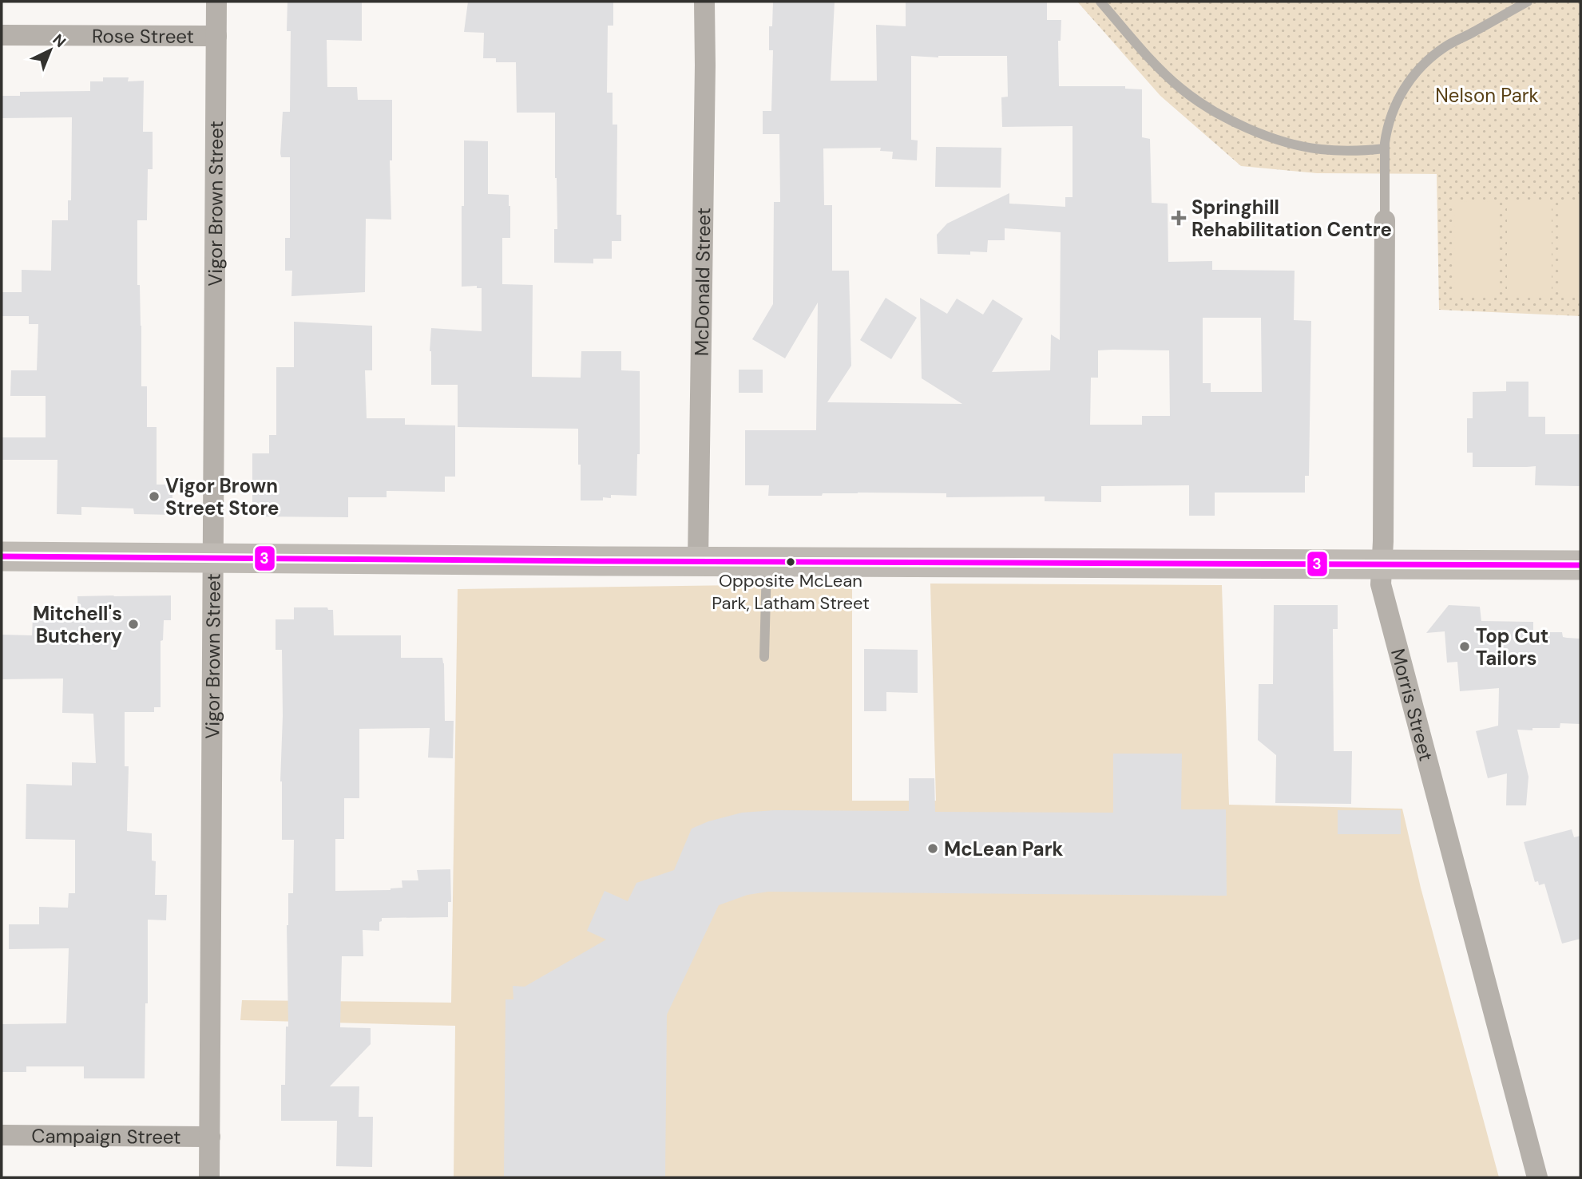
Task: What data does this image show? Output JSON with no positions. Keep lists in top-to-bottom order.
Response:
{
  "streets": {
    "street": [
      "Rose Street",
      "Vigor Brown Street",
      "McDonald Street",
      "Morris Street",
      "Campaign Street"
    ]
  },
  "crossings": [
    ["Rose Street", "Vigor Brown Street"],
    ["Vigor Brown Street", "Campaign Street"]
  ],
  "parks": ["Nelson Park"],
  "places": {
    "health": ["Springhill Rehabilitation Centre"],
    "other": [
      "Vigor Brown Street Store",
      "Opposite McLean Park, Latham Street",
      "Mitchell's Butchery",
      "Top Cut Tailors",
      "McLean Park"
    ]
  },
  "lines": ["transit line 3"],
  "north": "top right"
}
